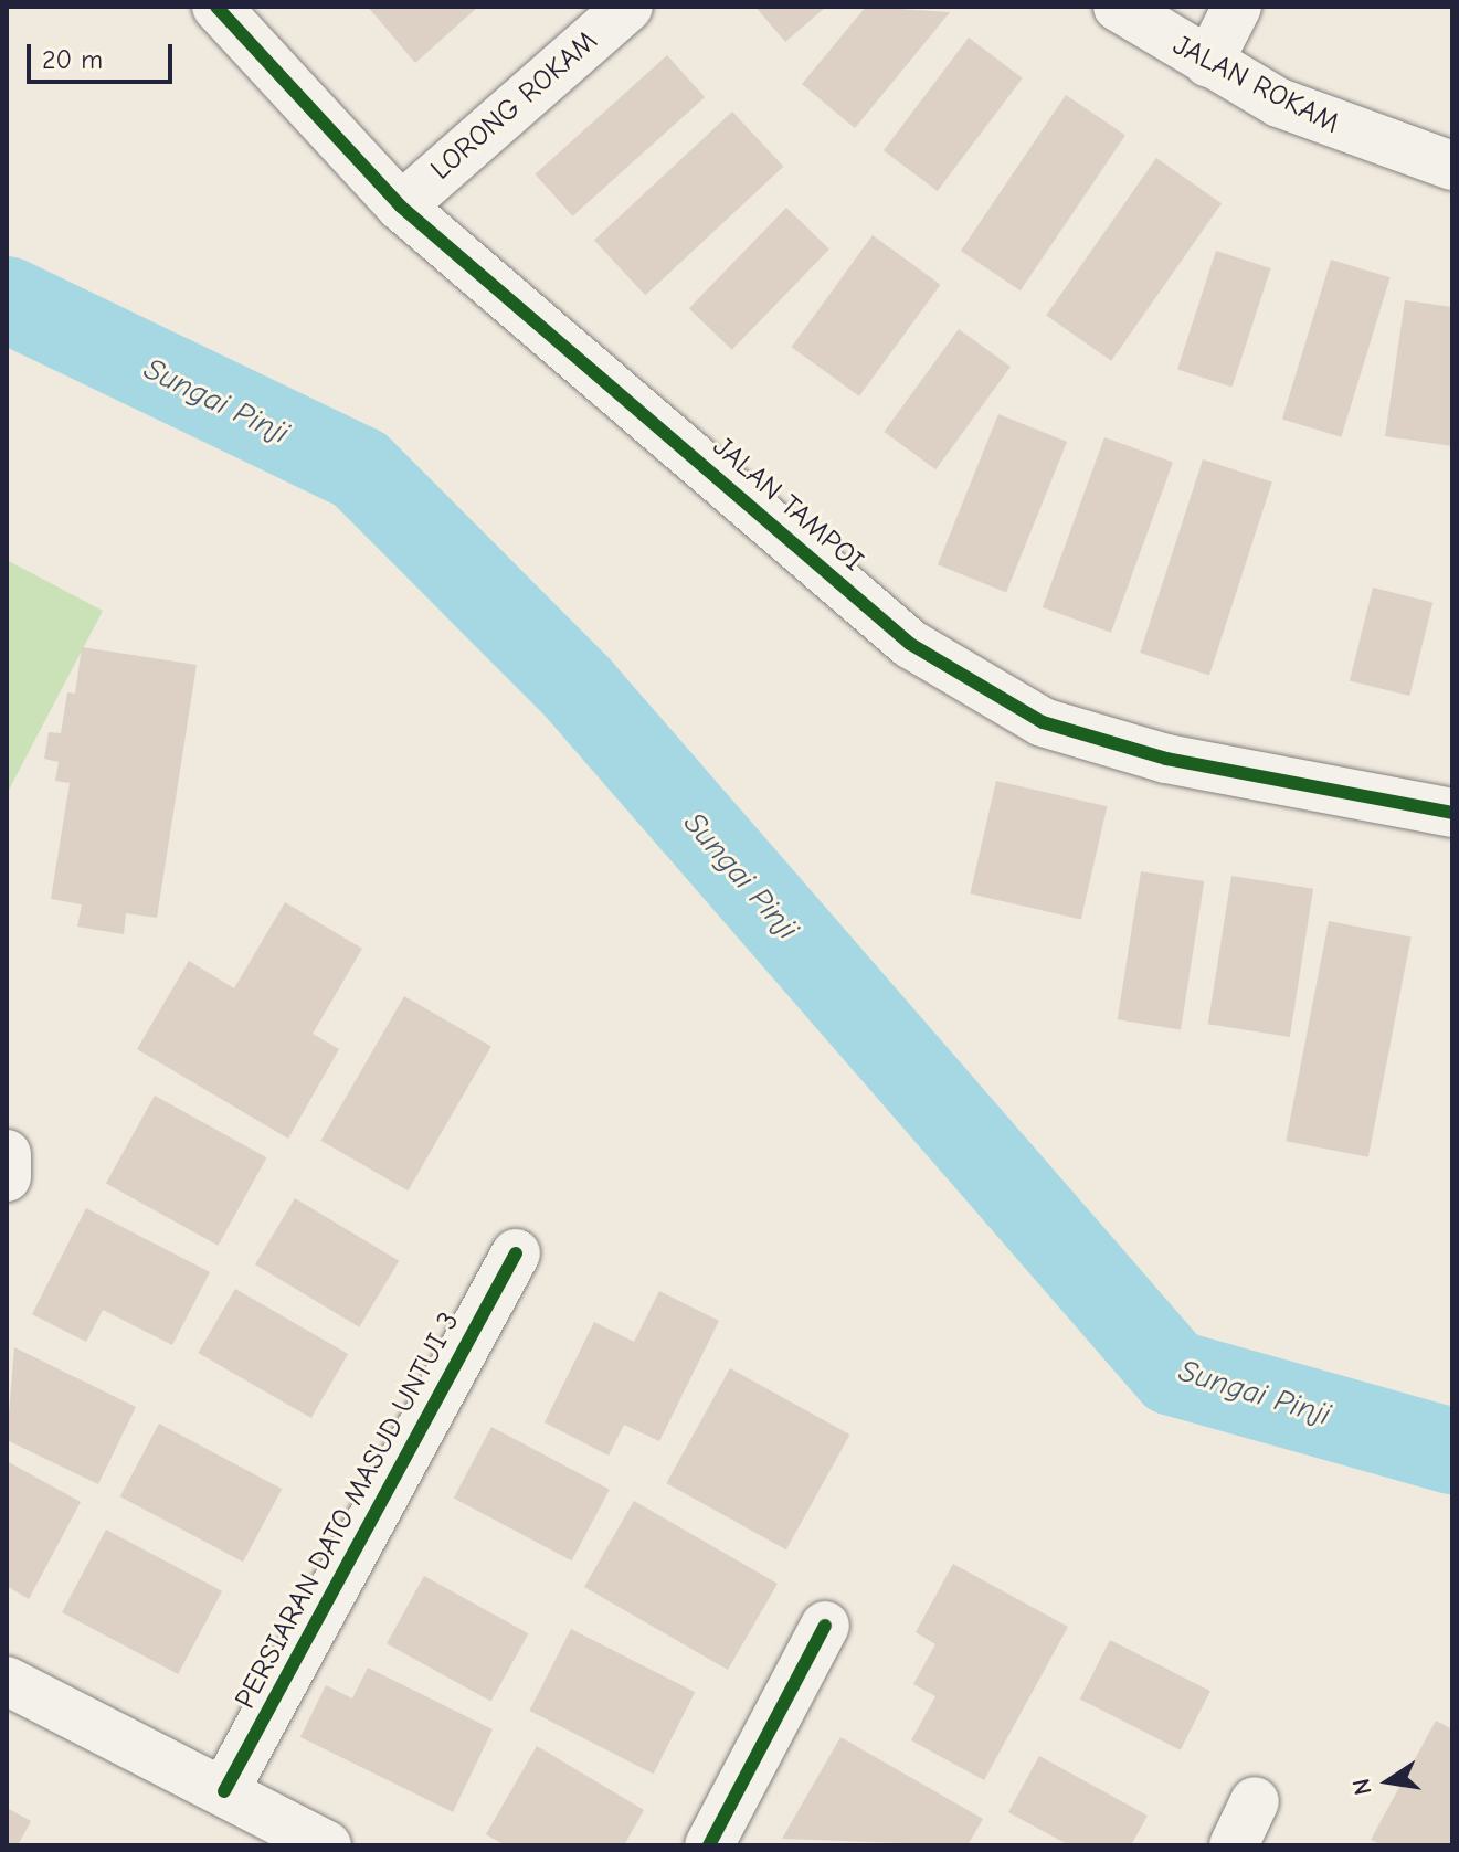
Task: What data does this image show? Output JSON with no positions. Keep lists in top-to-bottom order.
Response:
{
  "streets": {
    "street": [
      "JALAN ROKAM",
      "LORONG ROKAM",
      "JALAN TAMPOI",
      "PERSIARAN DATO MASUD UNTUI 3"
    ]
  },
  "crossings": [
    ["LORONG ROKAM", "JALAN TAMPOI"]
  ],
  "water": ["Sungai Pinji"],
  "scale_bar": "20 m",
  "north": "left"
}
